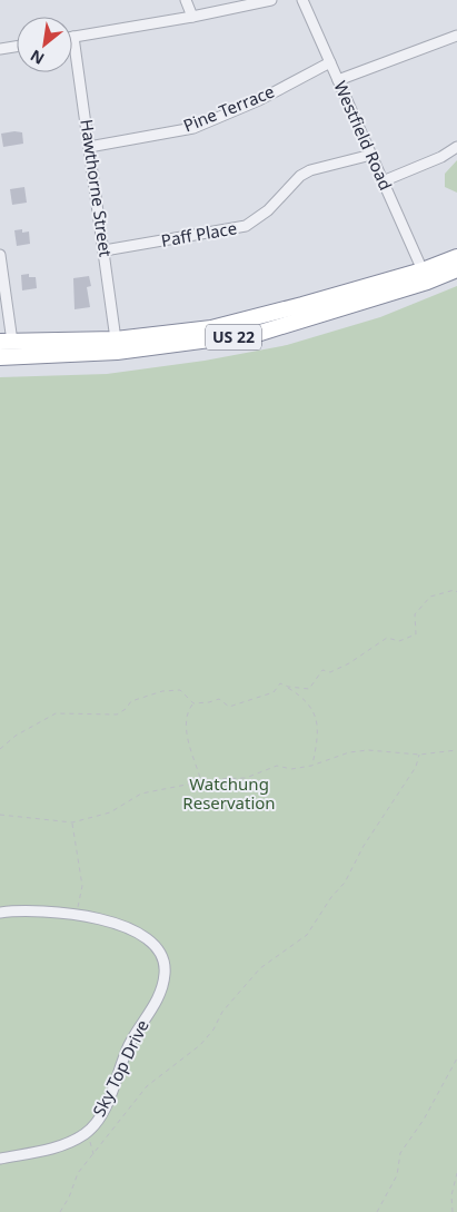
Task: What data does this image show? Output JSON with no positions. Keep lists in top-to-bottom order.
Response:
{
  "streets": {
    "highway": ["US 22"],
    "street": [
      "Pine Terrace",
      "Westfield Road",
      "Hawthorne Street",
      "Paff Place",
      "Sky Top Drive"
    ]
  },
  "crossings": [
    ["Pine Terrace", "Westfield Road"],
    ["Pine Terrace", "Hawthorne Street"],
    ["Westfield Road", "Paff Place"],
    ["Westfield Road", "US 22"],
    ["Hawthorne Street", "Paff Place"],
    ["Hawthorne Street", "US 22"]
  ],
  "parks": ["Watchung Reservation"],
  "north": "bottom left"
}
